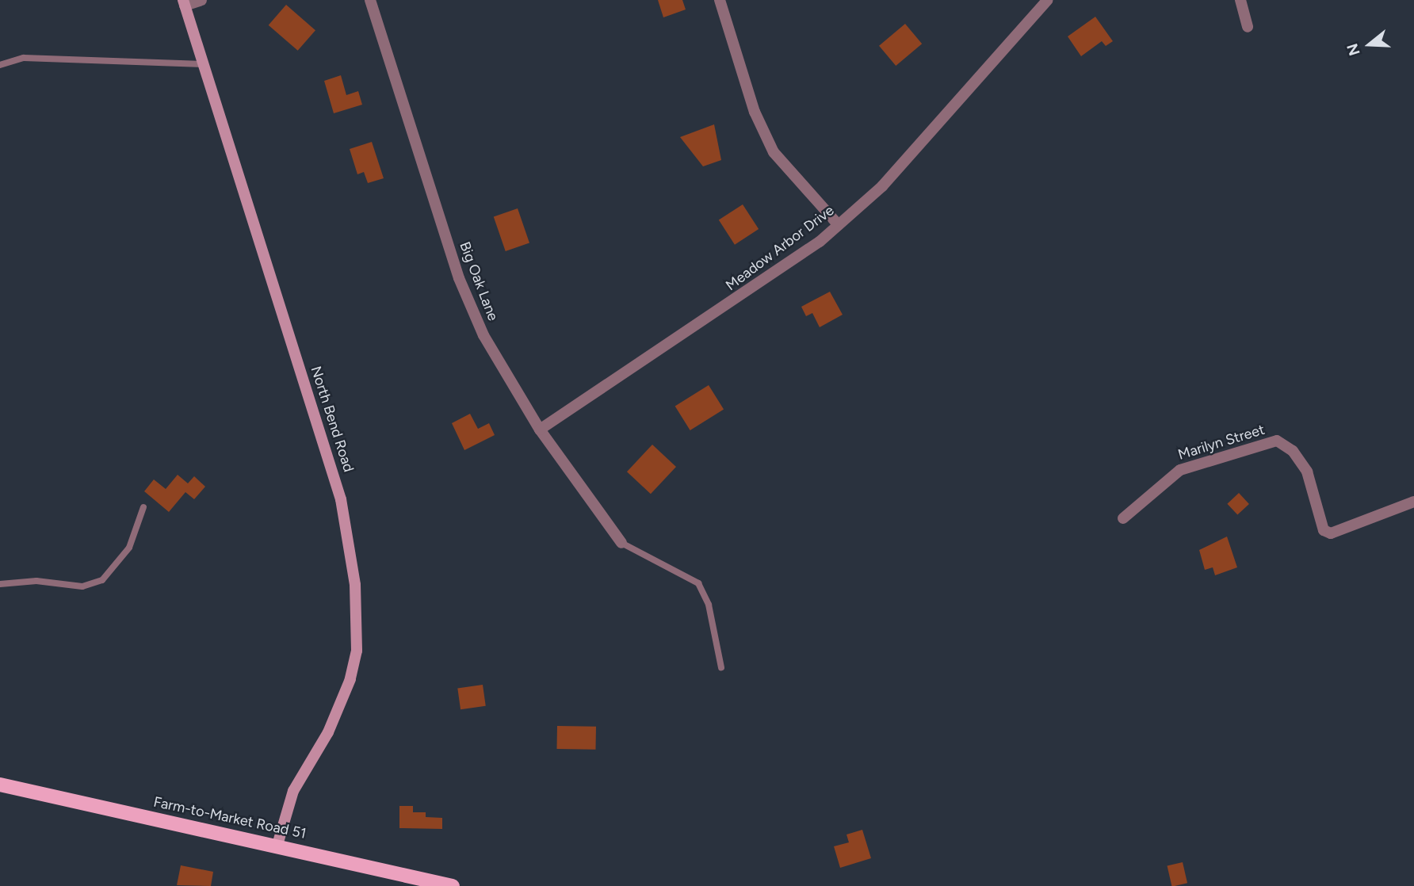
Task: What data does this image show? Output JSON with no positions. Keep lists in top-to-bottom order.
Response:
{
  "streets": {
    "main road": ["Farm-to-Market Road 51"],
    "street": [
      "Meadow Arbor Drive",
      "Big Oak Lane",
      "North Bend Road",
      "Marilyn Street"
    ]
  },
  "crossings": [
    ["Meadow Arbor Drive", "Big Oak Lane"],
    ["North Bend Road", "Farm-to-Market Road 51"]
  ],
  "north": "left"
}
